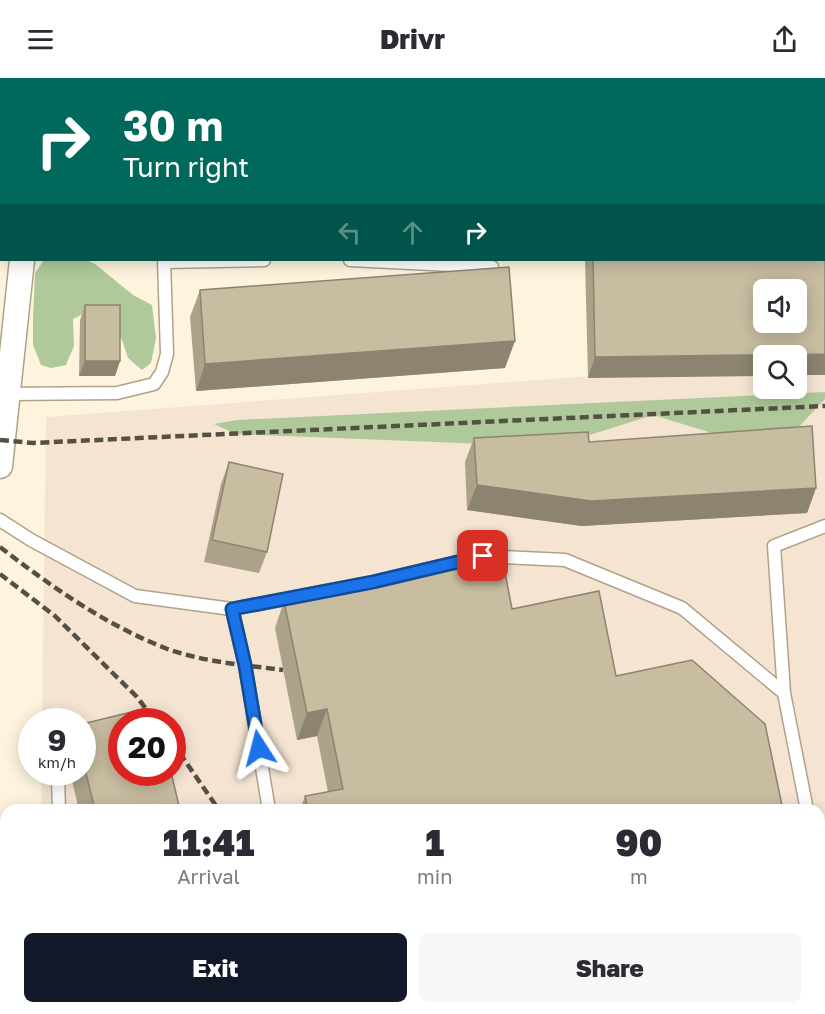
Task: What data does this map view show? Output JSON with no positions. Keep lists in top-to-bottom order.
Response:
{
  "page": {
    "header": "Drivr",
    "turn": ["30 m", "Turn right"],
    "speed": "9 km/h",
    "limit": "20",
    "eta": [
      "11:41",
      "Arrival",
      "1",
      "min",
      "90",
      "m"
    ],
    "buttons": ["Exit", "Share"]
  }
}
